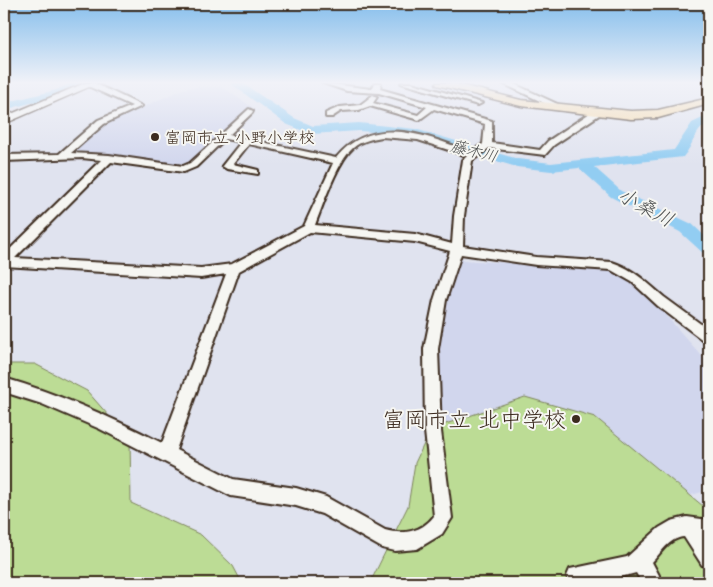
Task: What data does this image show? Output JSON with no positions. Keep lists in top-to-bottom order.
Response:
{
  "water": ["藤木川", "小桑川"],
  "places": ["富岡市立 小野小学校", "富岡市立 北中学校"]
}
